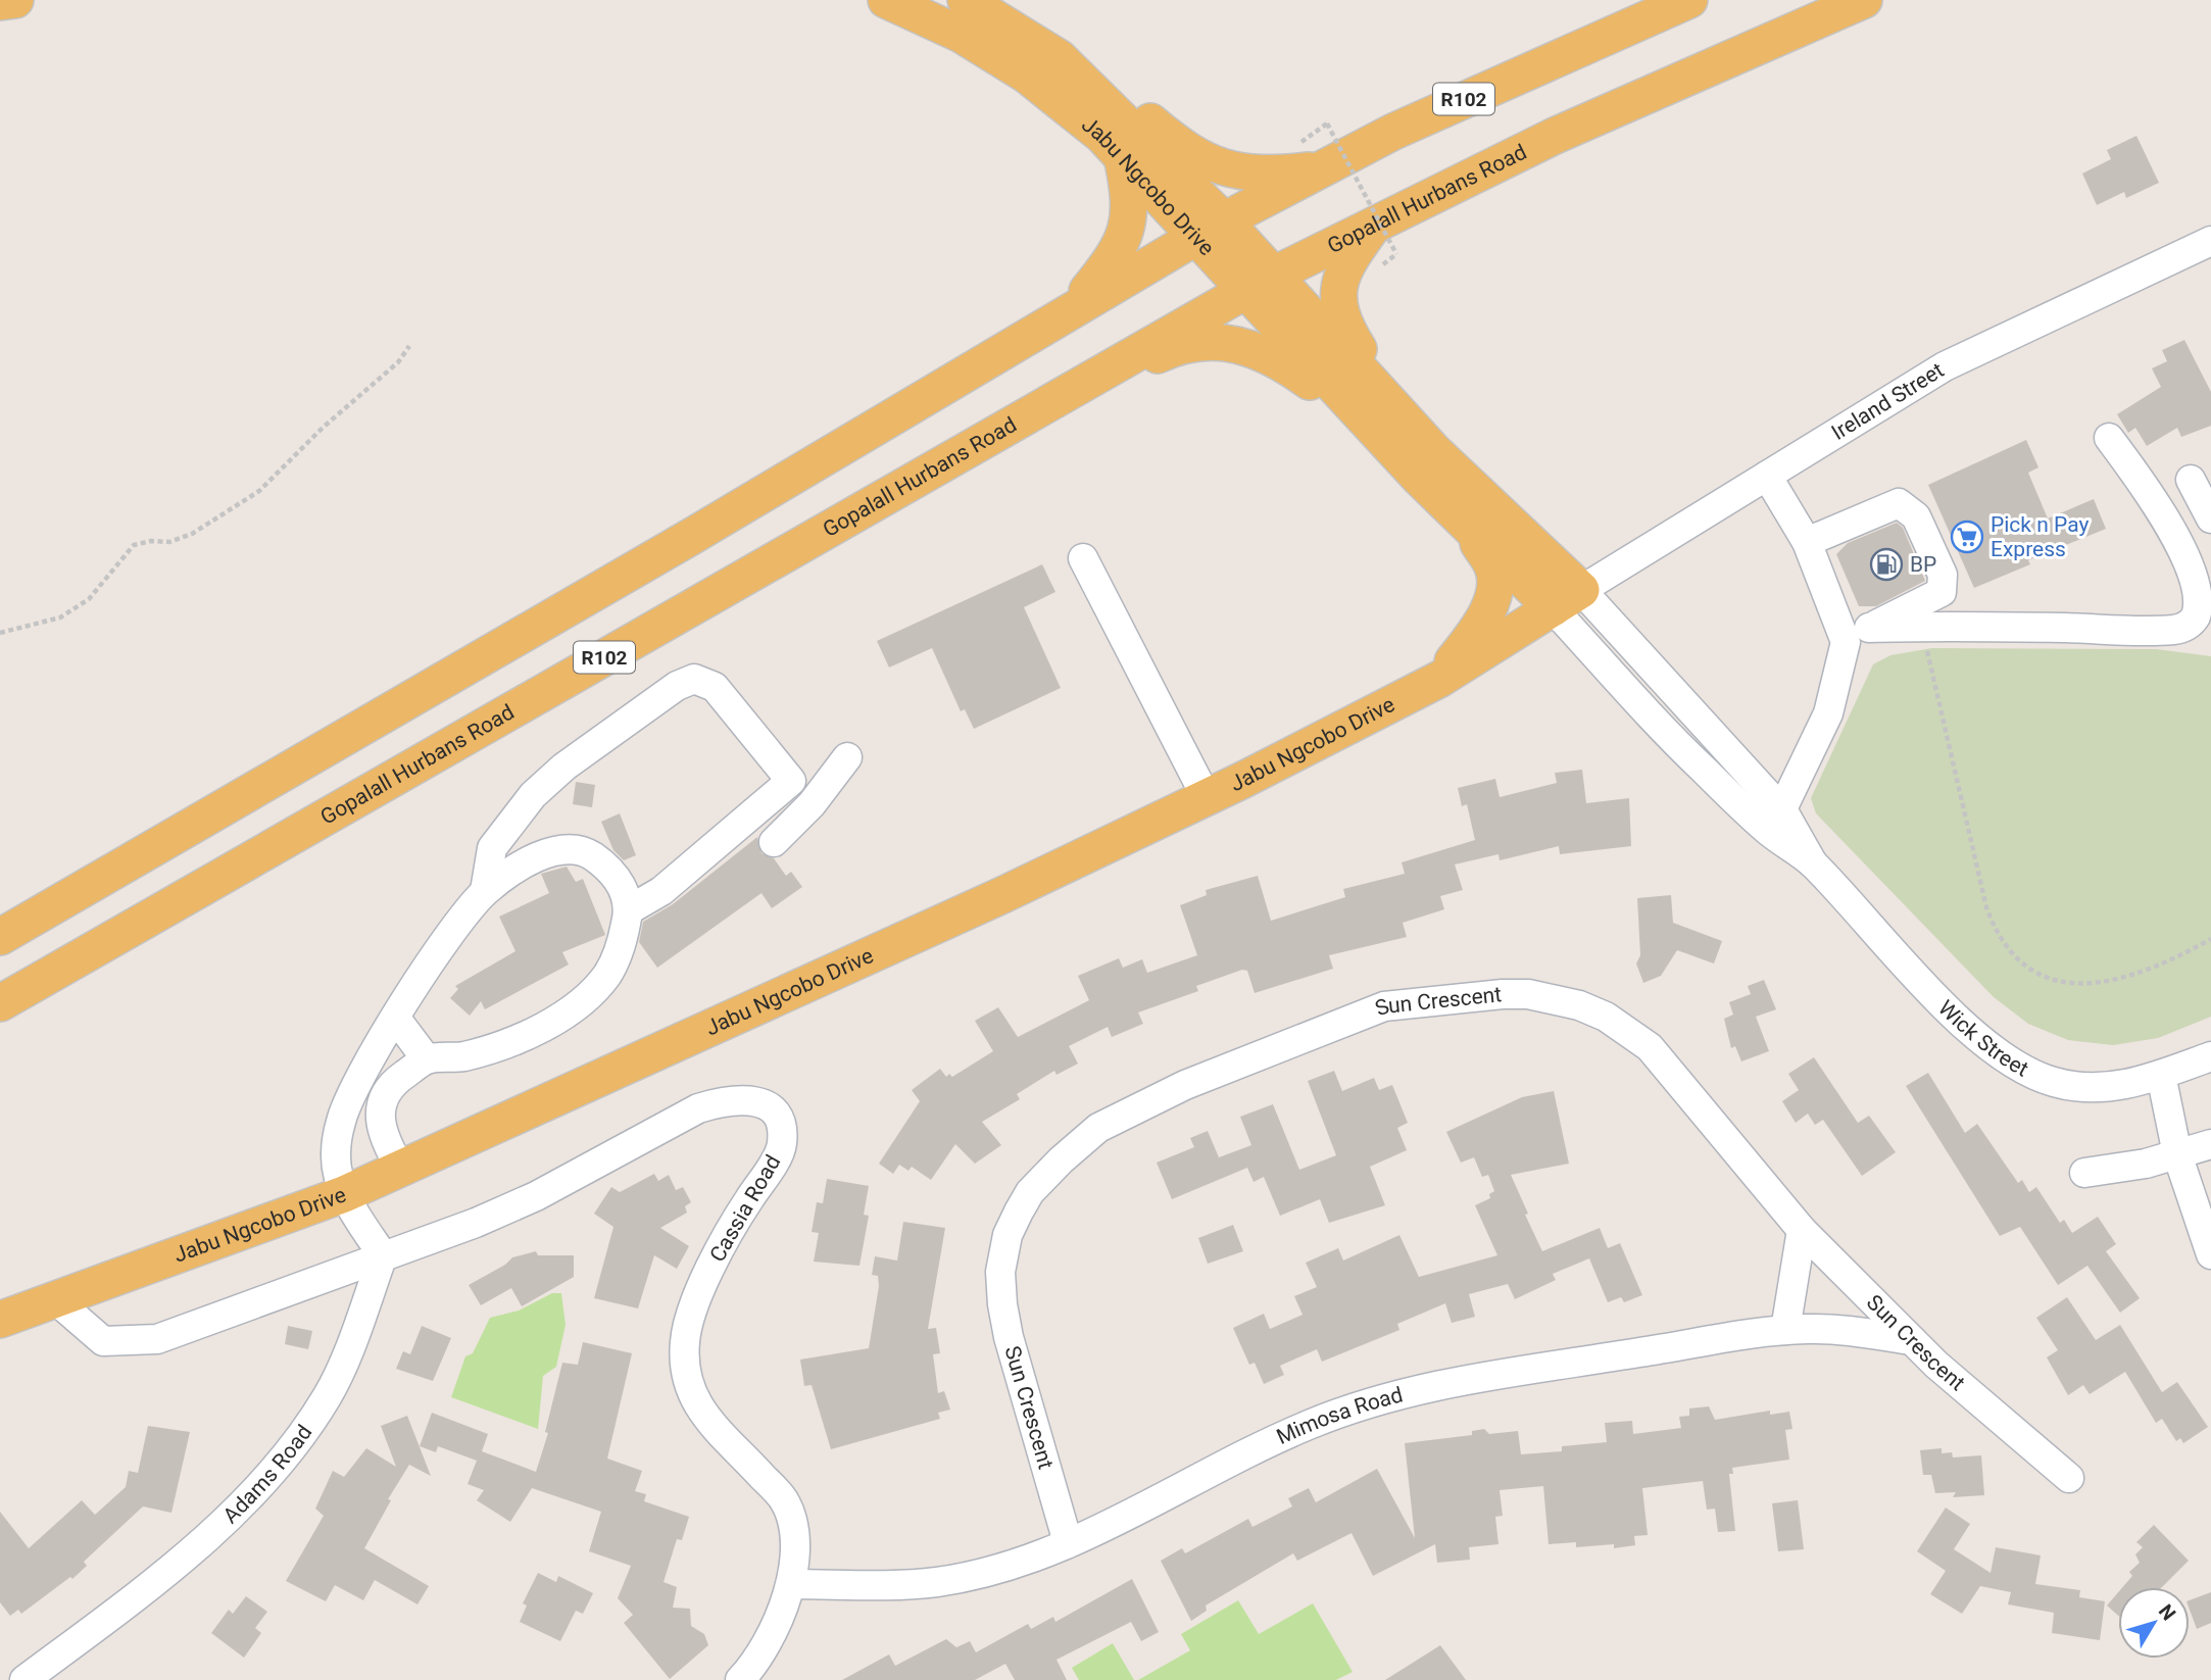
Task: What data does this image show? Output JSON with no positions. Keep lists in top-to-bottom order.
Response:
{
  "streets": {
    "main road": ["R102", "Jabu Ngcobo Drive", "Gopalall Hurbans Road"],
    "street": [
      "Ireland Street",
      "Sun Crescent",
      "Wick Street",
      "Cassia Road",
      "Mimosa Road",
      "Adams Road"
    ]
  },
  "crossings": [
    ["R102", "Jabu Ngcobo Drive"],
    ["Jabu Ngcobo Drive", "Gopalall Hurbans Road"],
    ["Jabu Ngcobo Drive", "Ireland Street"],
    ["Jabu Ngcobo Drive", "Wick Street"],
    ["Jabu Ngcobo Drive", "Cassia Road"],
    ["Ireland Street", "Wick Street"],
    ["Sun Crescent", "Mimosa Road"],
    ["Cassia Road", "Mimosa Road"],
    ["Cassia Road", "Adams Road"]
  ],
  "places": {
    "supermarket": ["Pick n Pay Express"],
    "fuel station": ["BP"]
  },
  "north": "top right"
}
